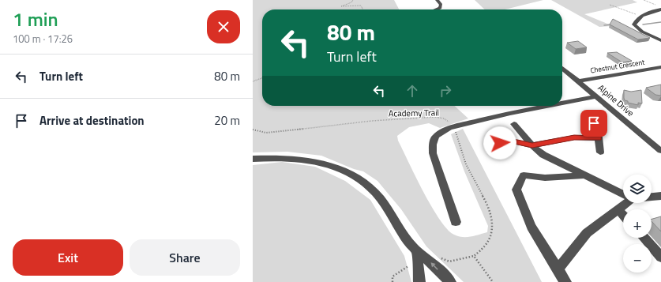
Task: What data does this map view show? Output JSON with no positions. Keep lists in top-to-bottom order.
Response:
{
  "streets": {
    "street": ["Chestnut Crescent", "Alpine Drive"],
    "path": ["Academy Trail"]
  },
  "crossings": [
    ["Chestnut Crescent", "Alpine Drive"]
  ],
  "page": {
    "heading": ["1 min", "100 m · 17:26"],
    "turn": ["80 m", "Turn left"],
    "list": [
      {
        "name": "Turn left",
        "value": "80 m"
      },
      {
        "name": "Arrive at destination",
        "value": "20 m"
      }
    ],
    "map_buttons": ["+", "−"],
    "buttons": ["Exit", "Share"]
  }
}
